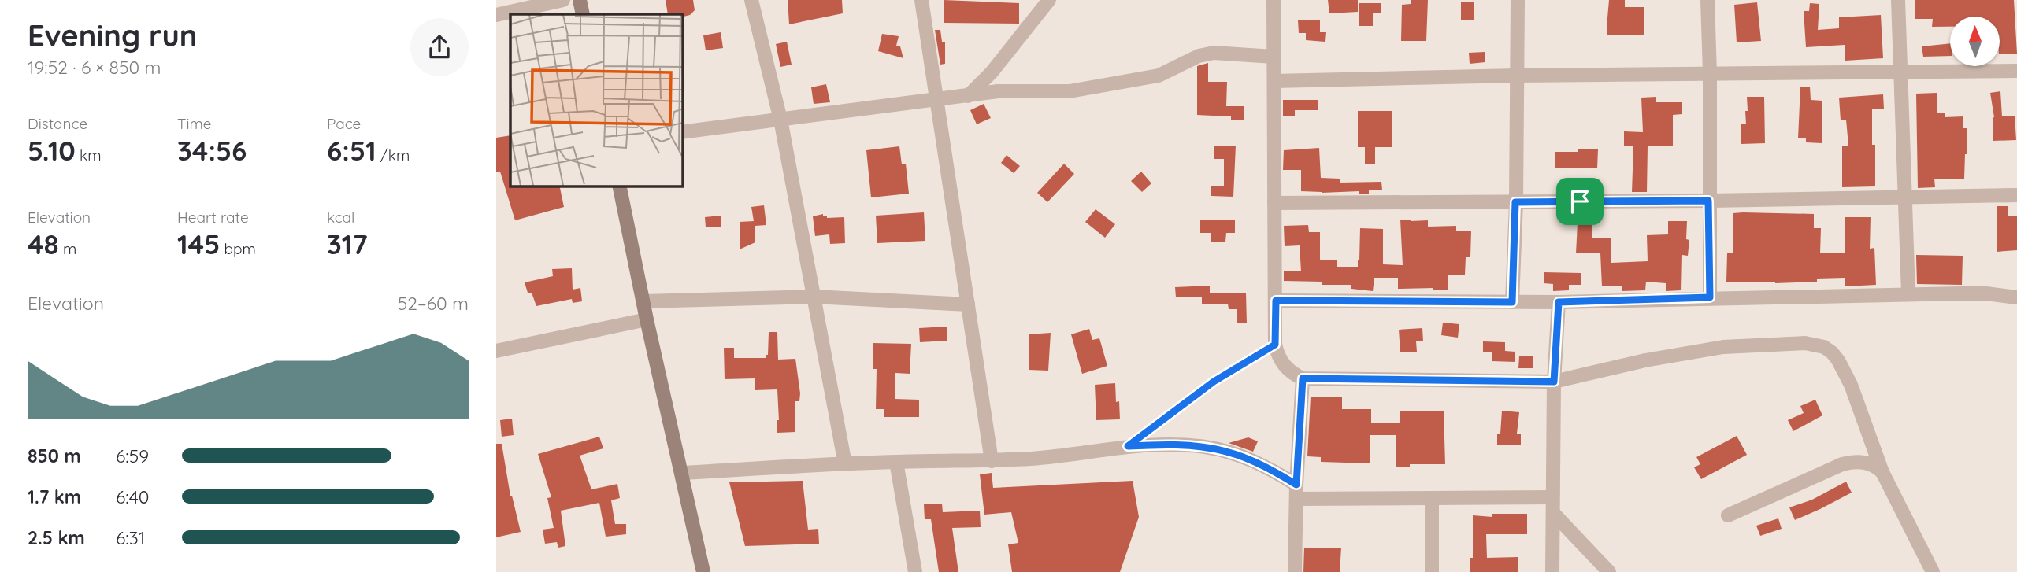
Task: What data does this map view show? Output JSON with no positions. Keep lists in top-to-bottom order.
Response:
{
  "north": "top",
  "page": {
    "heading": ["Evening run", "19:52 · 6 × 850 m"],
    "stats": [
      ["Distance", "5.10 km"],
      ["Time", "34:56"],
      ["Pace", "6:51 /km"],
      ["Elevation", "48 m"],
      ["Heart rate", "145 bpm"],
      ["kcal", "317"]
    ],
    "chart": ["Elevation", "52–60 m"],
    "list": [
      {
        "name": "850 m",
        "note": "6:59"
      },
      {
        "name": "1.7 km",
        "note": "6:40"
      },
      {
        "name": "2.5 km",
        "note": "6:31"
      }
    ]
  }
}
